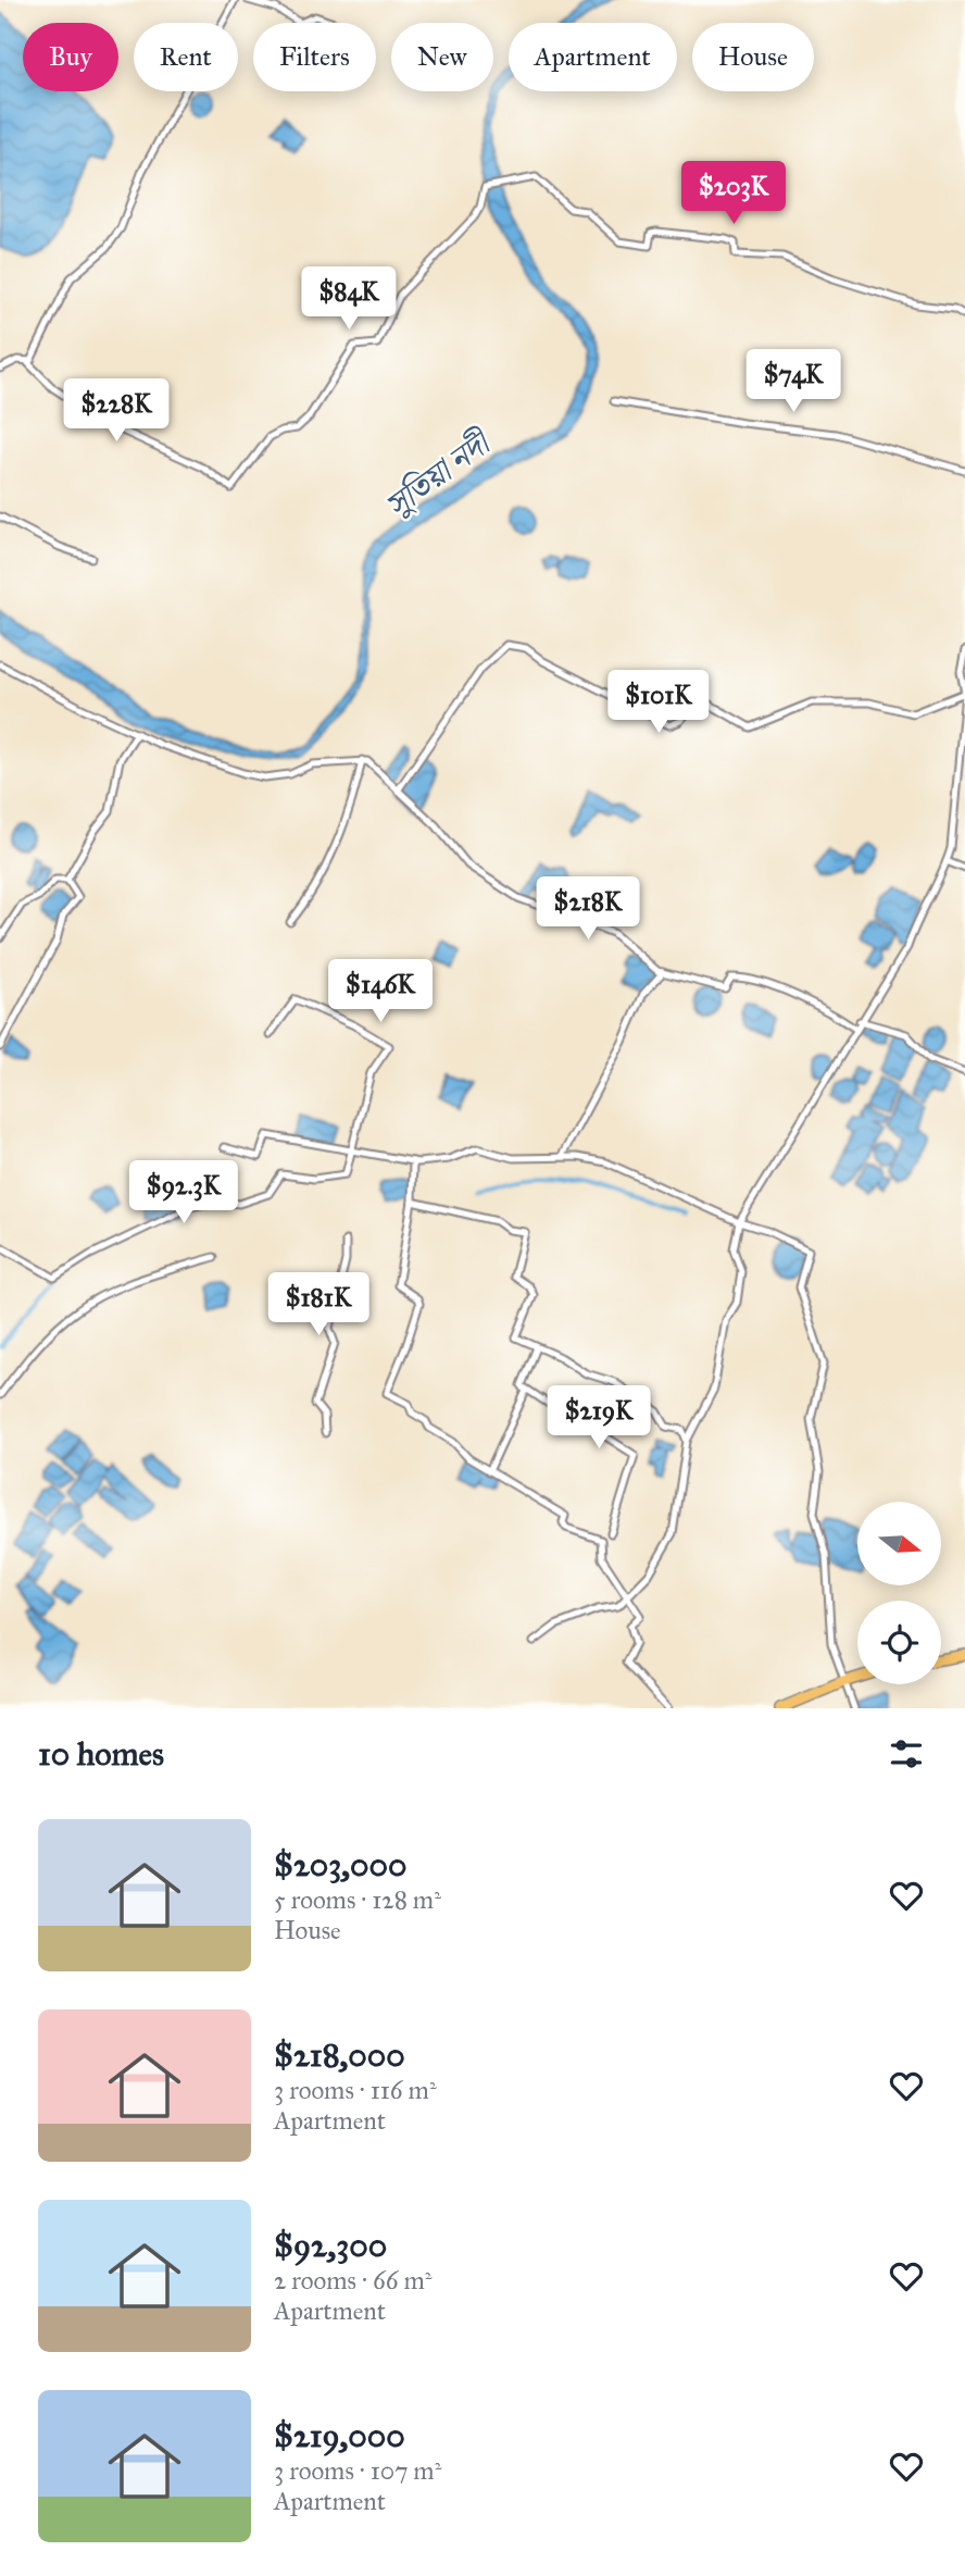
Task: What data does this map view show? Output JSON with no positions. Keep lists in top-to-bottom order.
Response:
{
  "water": ["সুতিয়া নদী"],
  "north": "right",
  "page": {
    "chip": [
      "Buy",
      "Rent",
      "Filters",
      "New",
      "Apartment",
      "House"
    ],
    "price": [
      "$203K",
      "$84K",
      "$74K",
      "$228K",
      "$101K",
      "$218K",
      "$146K",
      "$92.3K",
      "$181K",
      "$219K"
    ],
    "heading": "10 homes",
    "list": [
      {
        "name": "$203,000",
        "note": "5 rooms · 128 m² · House"
      },
      {
        "name": "$218,000",
        "note": "3 rooms · 116 m² · Apartment"
      },
      {
        "name": "$92,300",
        "note": "2 rooms · 66 m² · Apartment"
      },
      {
        "name": "$219,000",
        "note": "3 rooms · 107 m² · Apartment"
      }
    ]
  }
}
